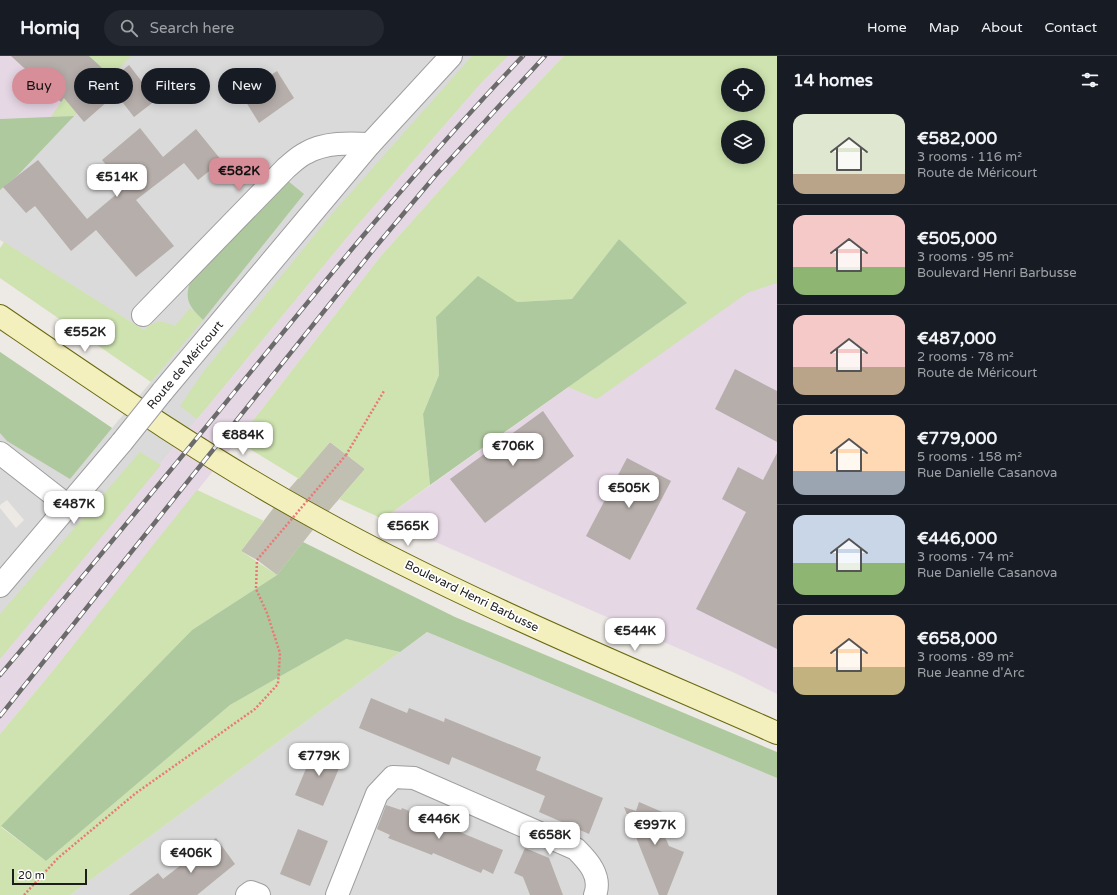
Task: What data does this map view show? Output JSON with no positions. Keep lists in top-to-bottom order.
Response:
{
  "streets": {
    "main road": ["Boulevard Henri Barbusse"],
    "street": ["Route de Méricourt"]
  },
  "scale_bar": "20 m",
  "page": {
    "header": "Homiq",
    "search": "Search here",
    "nav": [
      "Home",
      "Map",
      "About",
      "Contact"
    ],
    "heading": "14 homes",
    "chip": [
      "Buy",
      "Rent",
      "Filters",
      "New"
    ],
    "list": [
      {
        "name": "€582,000",
        "note": "3 rooms · 116 m² · Route de Méricourt"
      },
      {
        "name": "€505,000",
        "note": "3 rooms · 95 m² · Boulevard Henri Barbusse"
      },
      {
        "name": "€487,000",
        "note": "2 rooms · 78 m² · Route de Méricourt"
      },
      {
        "name": "€779,000",
        "note": "5 rooms · 158 m² · Rue Danielle Casanova"
      },
      {
        "name": "€446,000",
        "note": "3 rooms · 74 m² · Rue Danielle Casanova"
      },
      {
        "name": "€658,000",
        "note": "3 rooms · 89 m² · Rue Jeanne d'Arc"
      }
    ],
    "price": [
      "€582K",
      "€514K",
      "€552K",
      "€884K",
      "€706K",
      "€505K",
      "€487K",
      "€565K",
      "€544K",
      "€779K",
      "€446K",
      "€997K",
      "€658K",
      "€406K"
    ],
    "scale": "20 m"
  }
}
